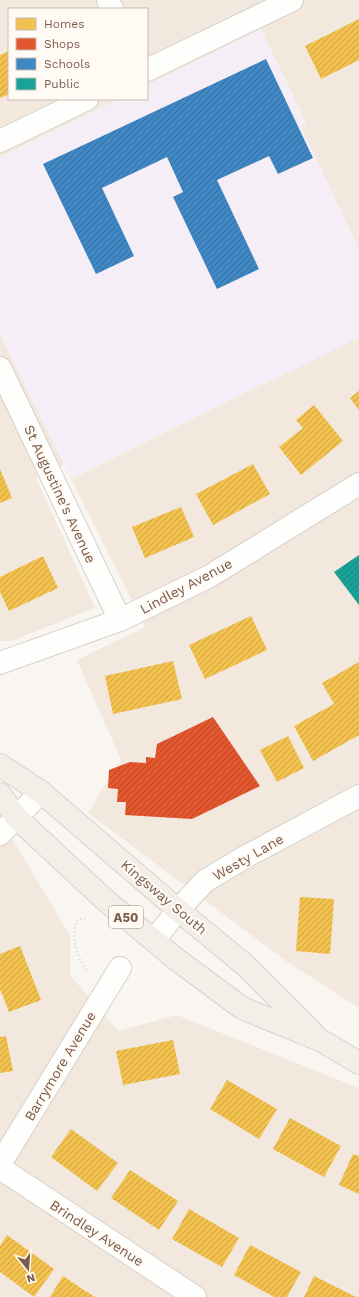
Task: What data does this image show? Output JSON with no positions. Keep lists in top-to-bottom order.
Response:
{
  "streets": {
    "main road": ["Kingsway South", "A50"],
    "street": [
      "St Augustine's Avenue",
      "Lindley Avenue",
      "Westy Lane",
      "Barrymore Avenue",
      "Brindley Avenue"
    ]
  },
  "crossings": [
    ["St Augustine's Avenue", "Lindley Avenue"],
    ["Westy Lane", "Kingsway South"]
  ],
  "legend": [
    "Homes",
    "Shops",
    "Schools",
    "Public"
  ],
  "north": "bottom"
}
